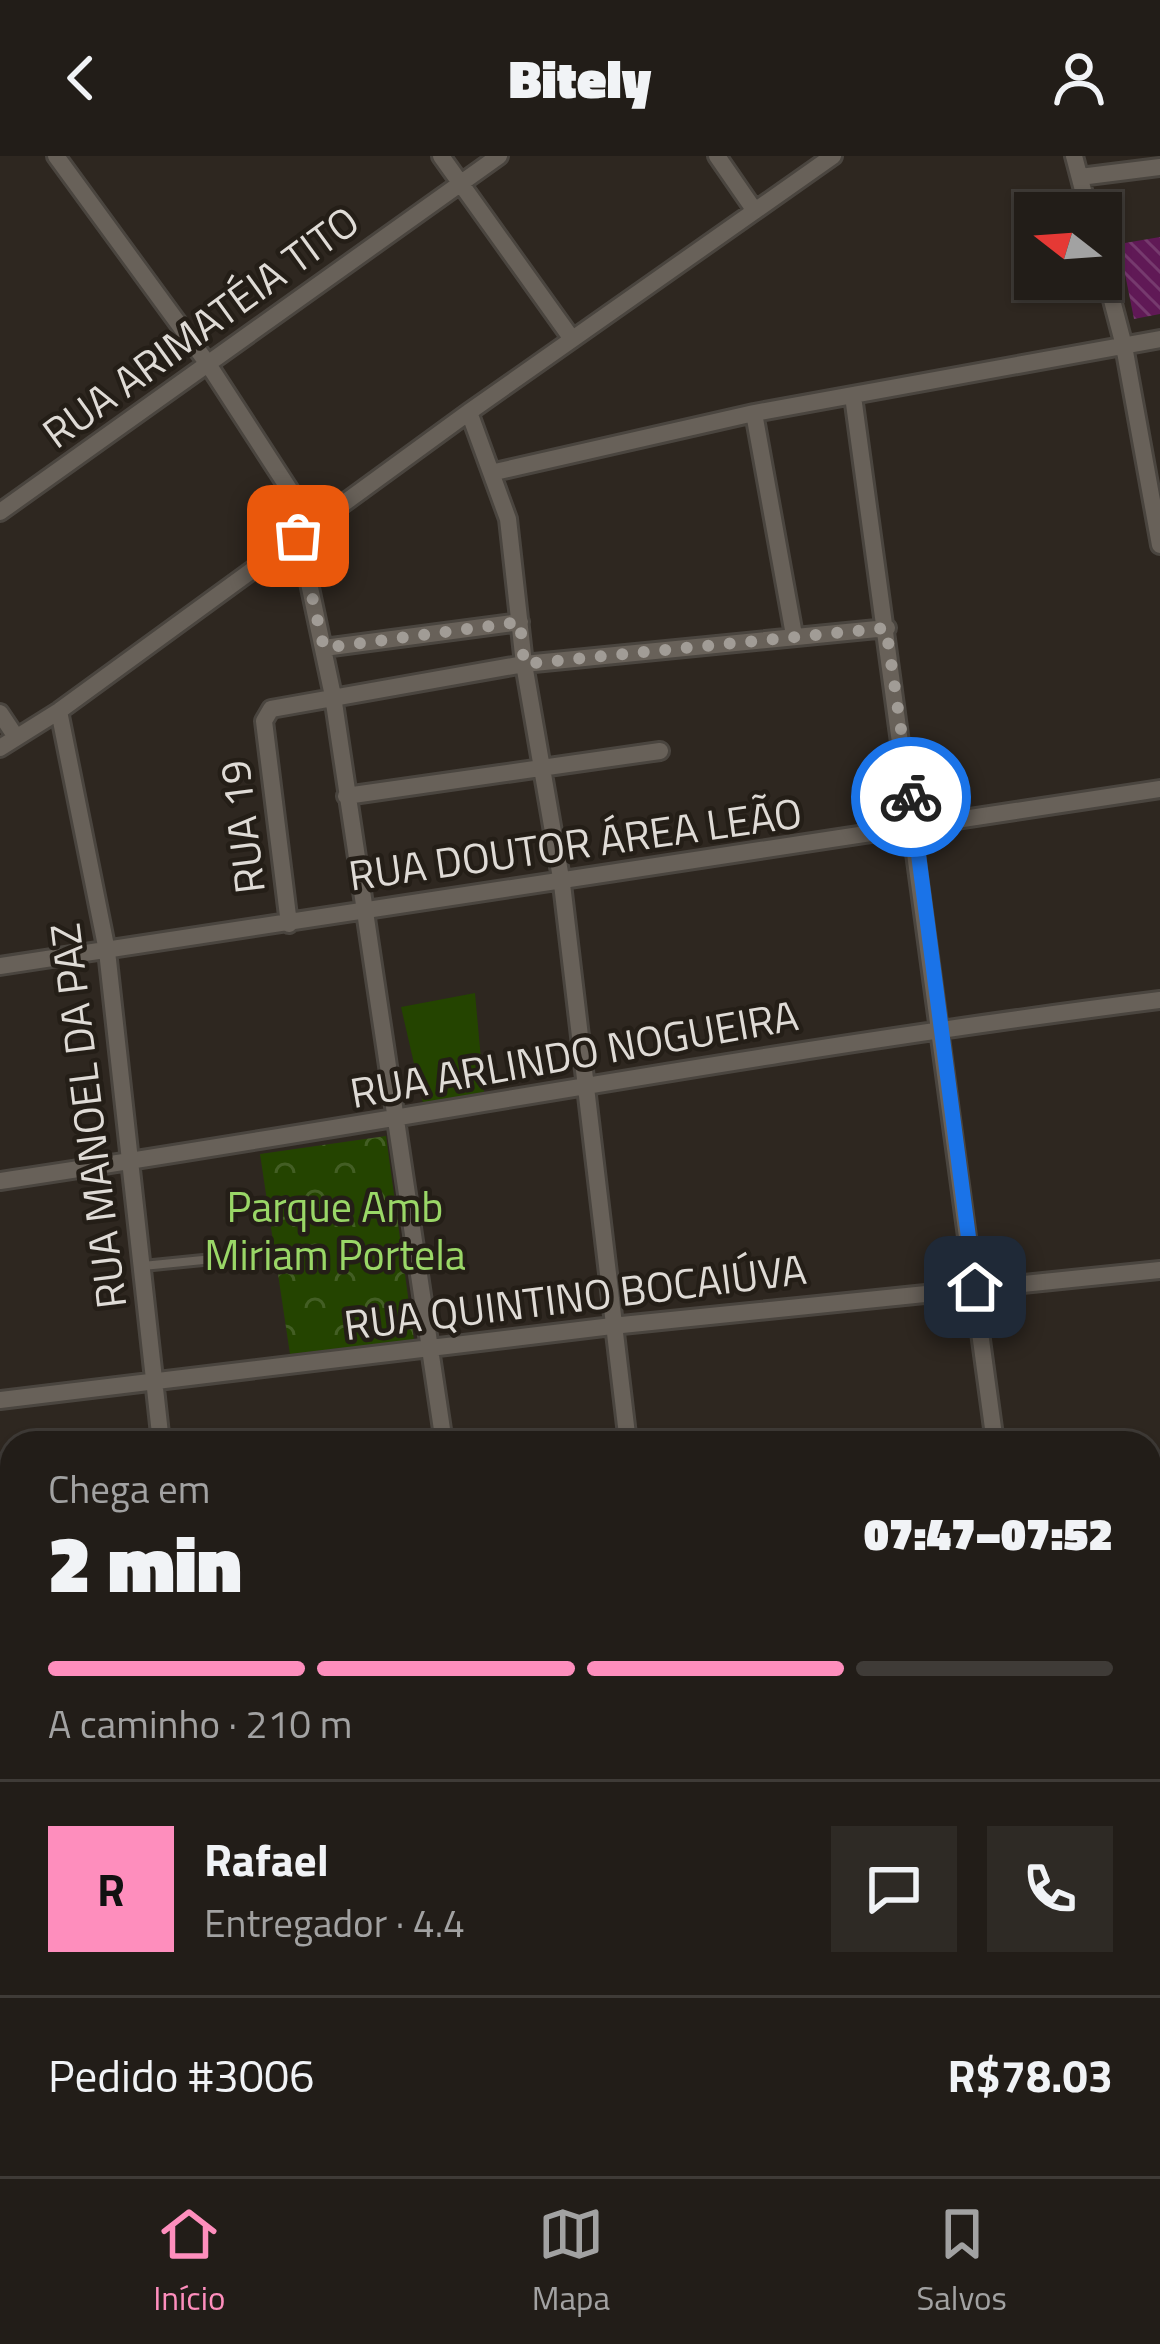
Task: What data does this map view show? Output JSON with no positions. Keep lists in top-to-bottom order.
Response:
{
  "streets": {
    "street": [
      "RUA ARIMATÉIA TITO",
      "RUA 19",
      "RUA DOUTOR ÁREA LEÃO",
      "RUA ARLINDO NOGUEIRA",
      "RUA MANOEL DA PAZ",
      "RUA QUINTINO BOCAIÚVA"
    ]
  },
  "crossings": [
    ["RUA 19", "RUA DOUTOR ÁREA LEÃO"],
    ["RUA DOUTOR ÁREA LEÃO", "RUA MANOEL DA PAZ"],
    ["RUA ARLINDO NOGUEIRA", "RUA MANOEL DA PAZ"],
    ["RUA MANOEL DA PAZ", "RUA QUINTINO BOCAIÚVA"]
  ],
  "parks": ["Parque Amb Miriam Portela"],
  "north": "left",
  "page": {
    "header": "Bitely",
    "heading": ["2 min", "Chega em", "07:47–07:52"],
    "panel": [
      "Rafael",
      "Entregador · 4.4",
      "Pedido #3006",
      "R$78.03"
    ],
    "bar": "A caminho · 210 m",
    "round": "R",
    "tabs": ["Início", "Mapa", "Salvos"]
  }
}
